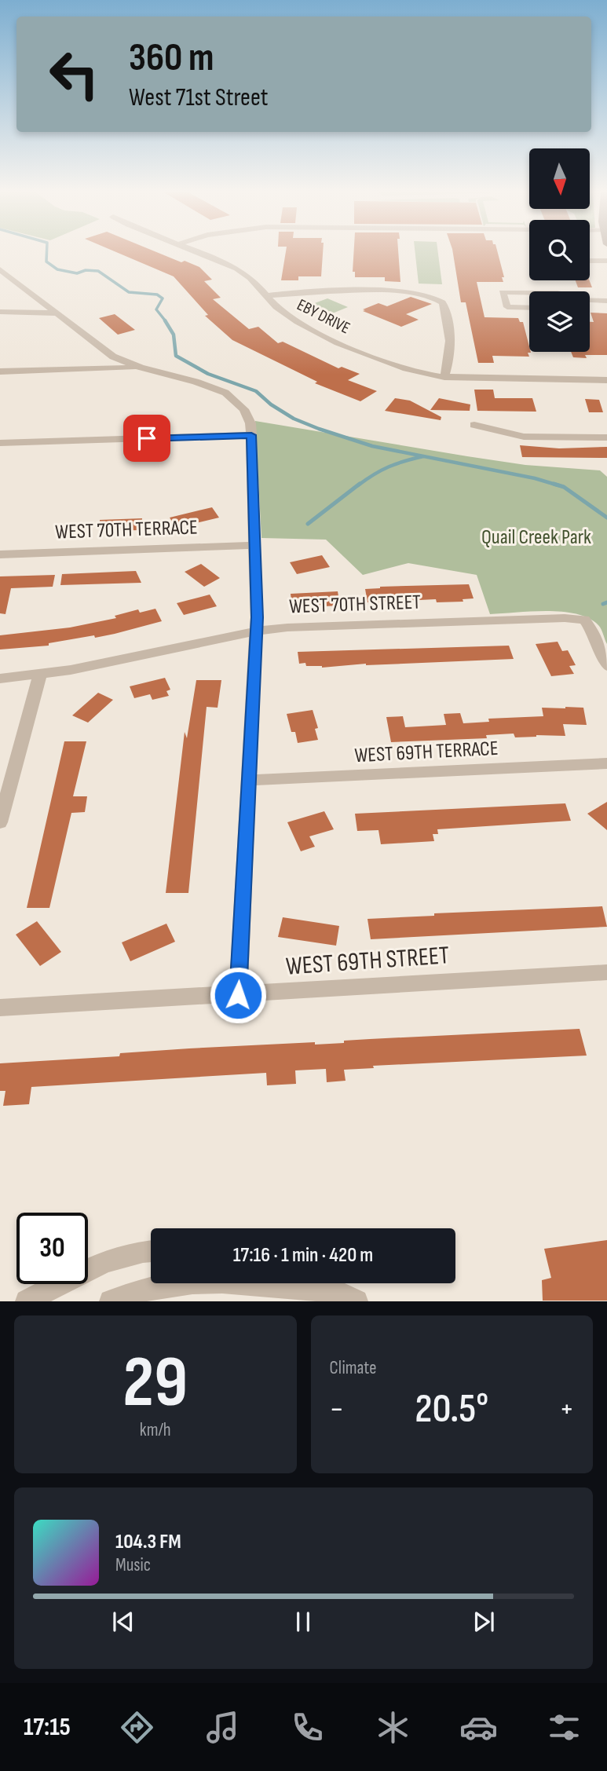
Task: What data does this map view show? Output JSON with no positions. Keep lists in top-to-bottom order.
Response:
{
  "streets": {
    "street": [
      "EBY DRIVE",
      "WEST 70TH TERRACE",
      "WEST 70TH STREET",
      "WEST 69TH TERRACE",
      "WEST 69TH STREET"
    ]
  },
  "parks": ["Quail Creek Park"],
  "north": "bottom",
  "page": {
    "turn": ["360 m", "West 71st Street"],
    "limit": "30",
    "trip": "17:16 · 1 min · 420 m",
    "tile": [
      ["29", "km/h"],
      "Climate"
    ],
    "heat": ["−", "20.5°", "+"],
    "song": ["104.3 FM", "Music"],
    "tabs": "17:15"
  }
}
